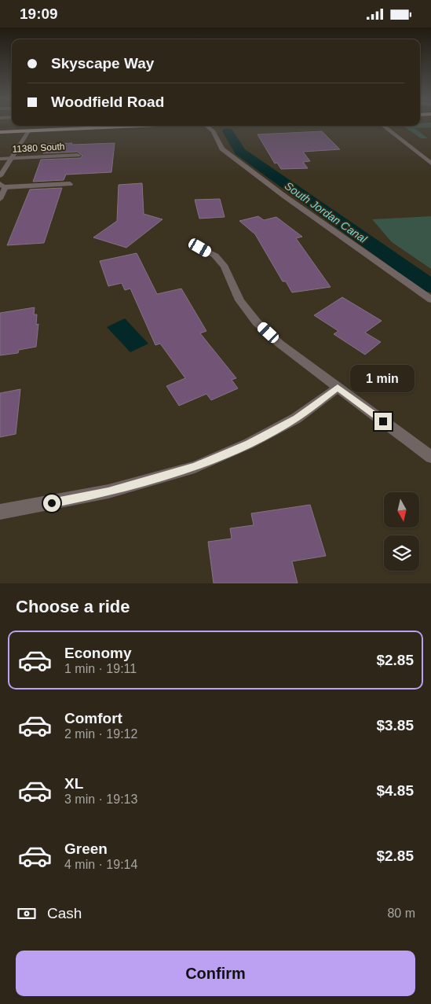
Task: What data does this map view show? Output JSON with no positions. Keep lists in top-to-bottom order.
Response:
{
  "streets": {
    "street": ["11380 South"]
  },
  "water": ["South Jordan Canal"],
  "north": "bottom",
  "page": {
    "status": "19:09",
    "banner": ["Skyscape Way", "Woodfield Road"],
    "bubble": "1 min",
    "heading": "Choose a ride",
    "list": [
      {
        "name": "Economy",
        "note": "1 min · 19:11",
        "value": "$2.85"
      },
      {
        "name": "Comfort",
        "note": "2 min · 19:12",
        "value": "$3.85"
      },
      {
        "name": "XL",
        "note": "3 min · 19:13",
        "value": "$4.85"
      },
      {
        "name": "Green",
        "note": "4 min · 19:14",
        "value": "$2.85"
      }
    ],
    "pay": ["Cash", "80 m"],
    "buttons": "Confirm"
  }
}
